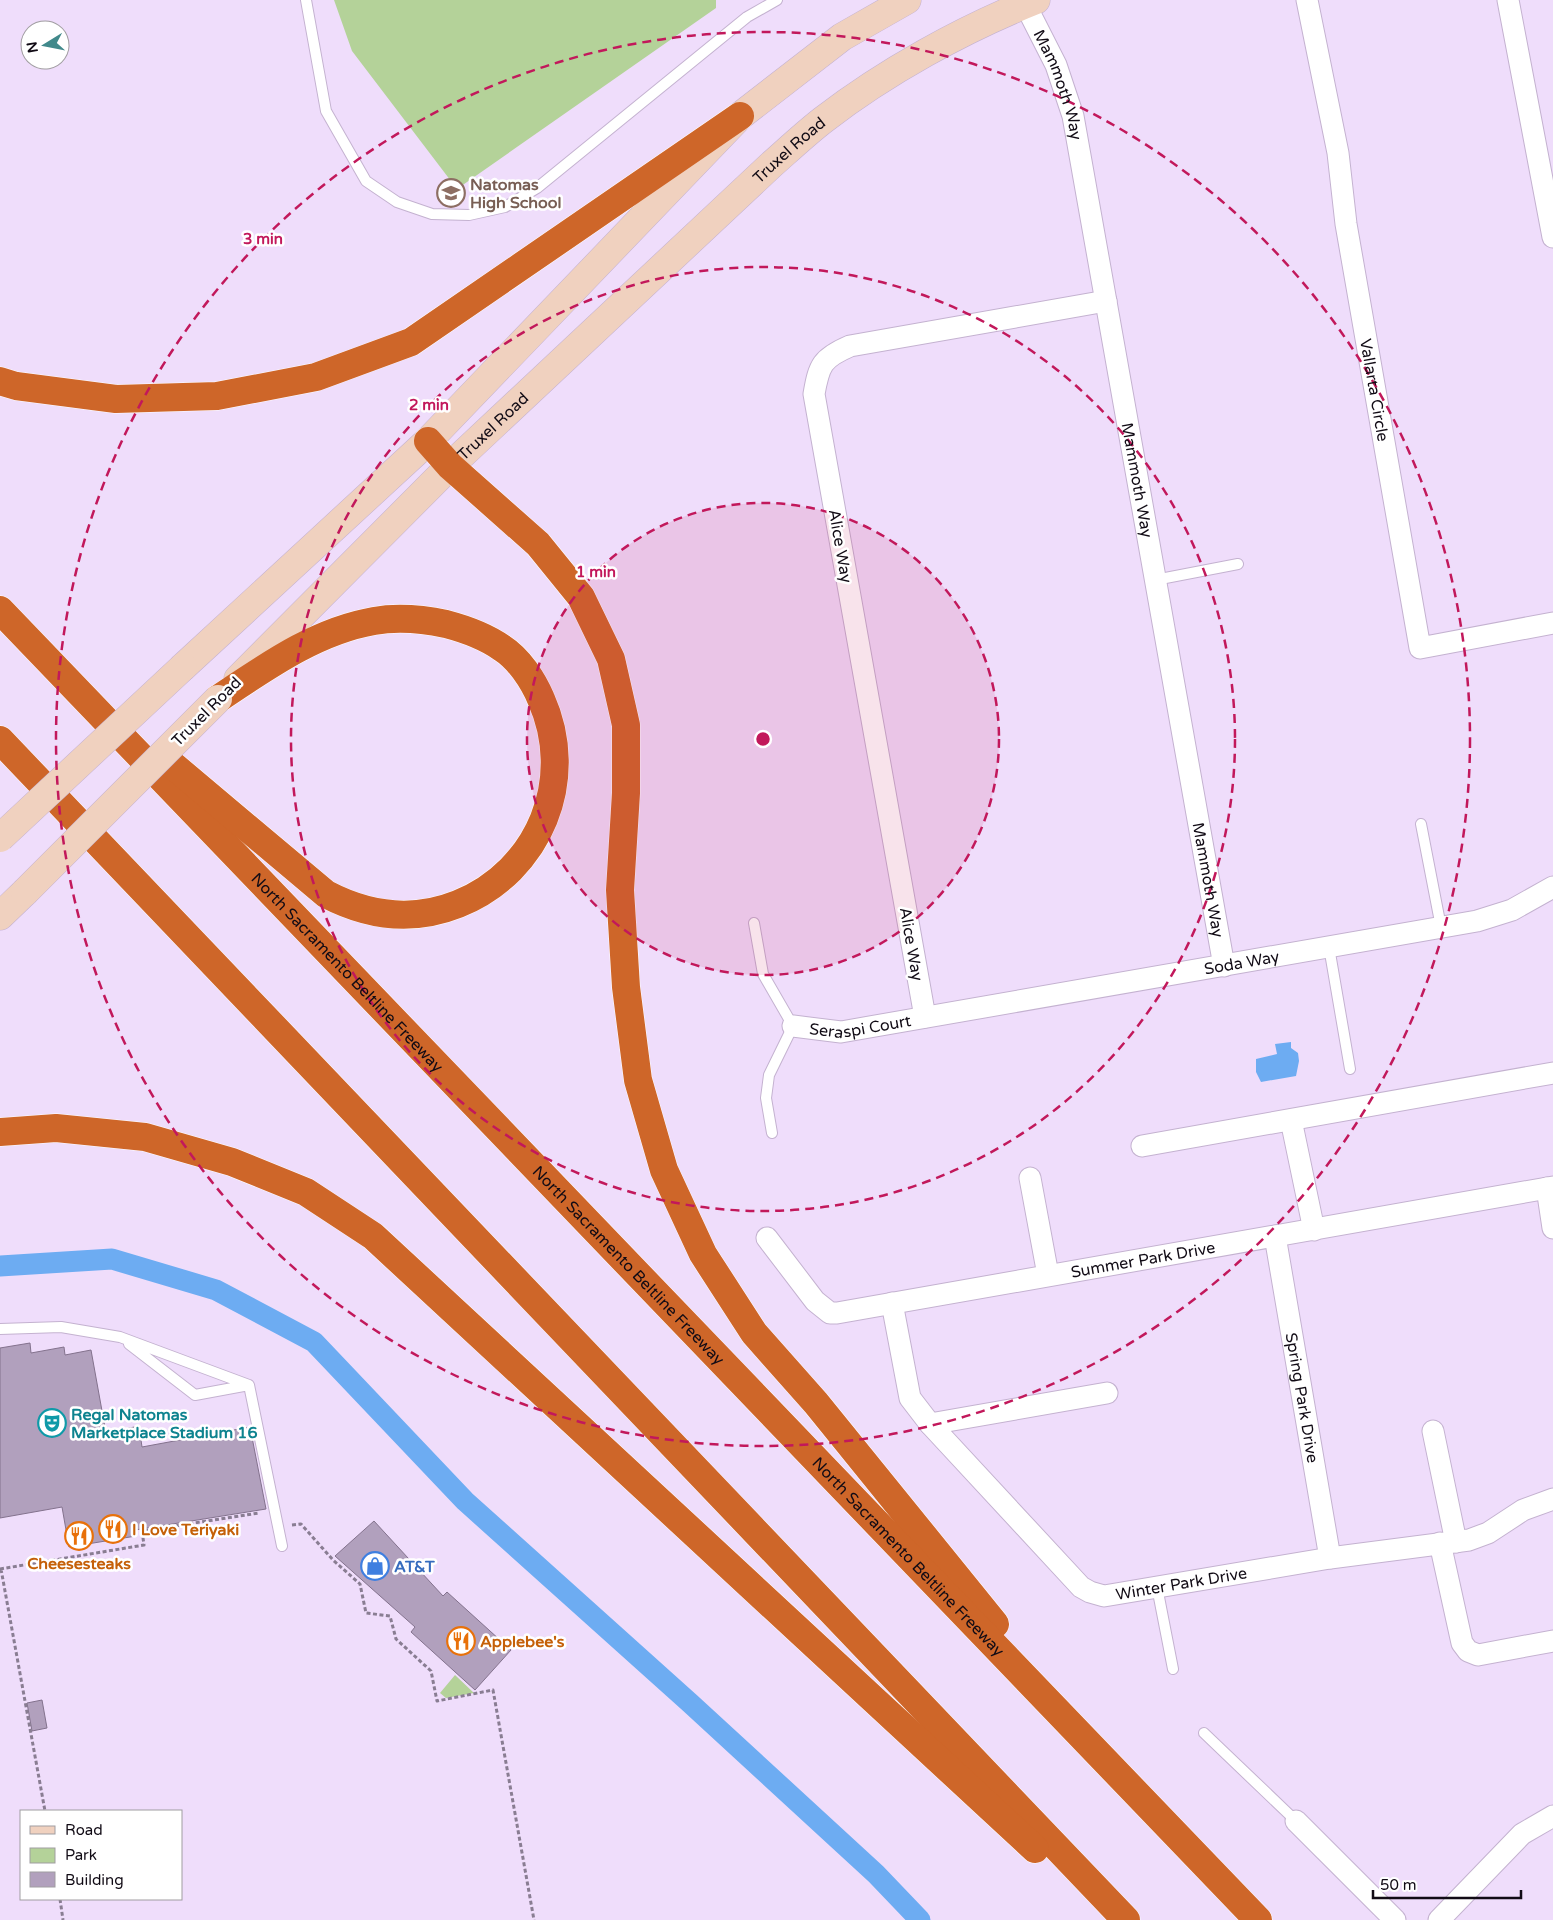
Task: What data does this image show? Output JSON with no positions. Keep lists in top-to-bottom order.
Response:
{
  "streets": {
    "highway": ["North Sacramento Beltline Freeway"],
    "main road": ["Truxel Road"],
    "street": [
      "Mammoth Way",
      "Vallarta Circle",
      "Alice Way",
      "Soda Way",
      "Seraspi Court",
      "Summer Park Drive",
      "Spring Park Drive",
      "Winter Park Drive"
    ]
  },
  "crossings": [
    ["Mammoth Way", "Truxel Road"],
    ["Mammoth Way", "Alice Way"],
    ["Mammoth Way", "Soda Way"],
    ["Alice Way", "Soda Way"],
    ["Alice Way", "Seraspi Court"],
    ["Soda Way", "Seraspi Court"],
    ["Summer Park Drive", "Spring Park Drive"],
    ["Summer Park Drive", "Winter Park Drive"],
    ["Spring Park Drive", "Winter Park Drive"]
  ],
  "places": {
    "school or university": ["Natomas High School"],
    "theatre": ["Regal Natomas Marketplace Stadium 16"],
    "restaurant": ["I Love Teriyaki", "Cheesesteaks", "Applebee's"],
    "shop": ["AT&T"]
  },
  "legend": ["Road", "Park", "Building"],
  "scale_bar": "50 m",
  "north": "left",
  "rings": ["3 min", "2 min", "1 min"]
}
